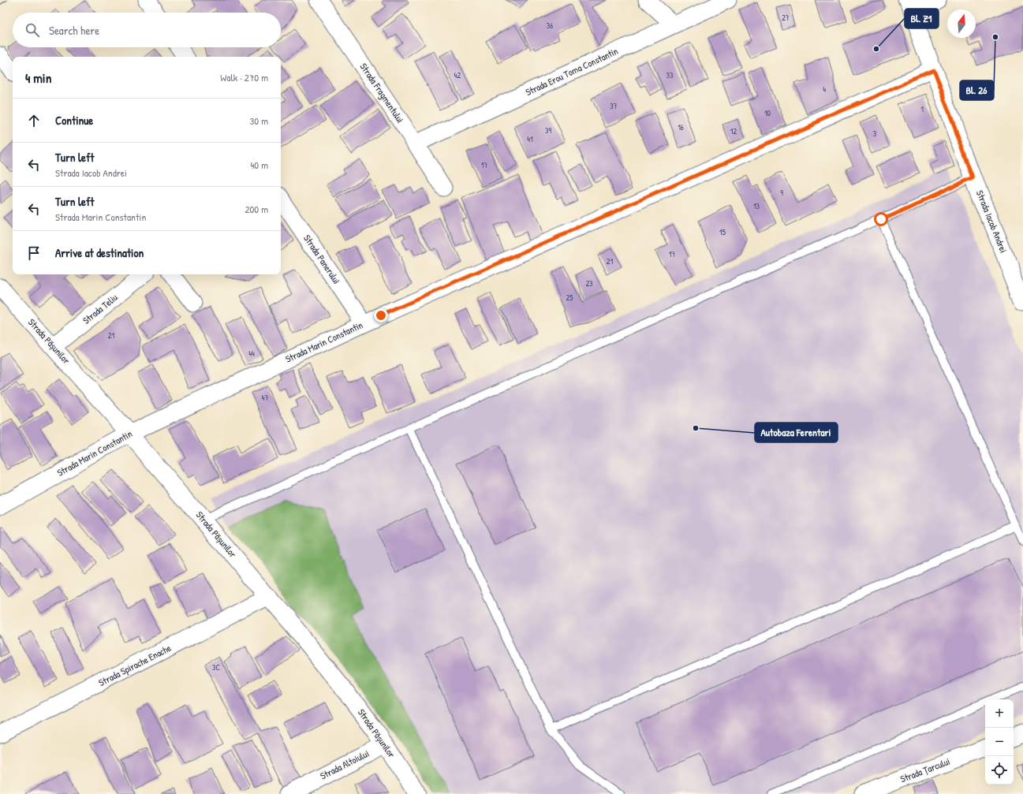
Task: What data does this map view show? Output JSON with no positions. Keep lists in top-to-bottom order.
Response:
{
  "streets": {
    "street": [
      "Strada Erou Toma Constantin",
      "Strada Fragmentului",
      "Strada Iacob Andrei",
      "Strada Panerului",
      "Strada Teliu",
      "Strada Pășunilor",
      "Strada Marin Constantin",
      "Strada Spirache Enache",
      "Strada Altoiului",
      "Strada Țarcului"
    ]
  },
  "crossings": [
    ["Strada Erou Toma Constantin", "Strada Fragmentului"],
    ["Strada Iacob Andrei", "Strada Marin Constantin"],
    ["Strada Panerului", "Strada Marin Constantin"],
    ["Strada Teliu", "Strada Pășunilor"],
    ["Strada Pășunilor", "Strada Marin Constantin"],
    ["Strada Pășunilor", "Strada Spirache Enache"],
    ["Strada Pășunilor", "Strada Altoiului"]
  ],
  "places": ["Bl. 26", "Bl. Z1", "Autobaza Ferentari"],
  "house_numbers": [
    "27",
    "36",
    "42",
    "33",
    "4",
    "37",
    "1",
    "10",
    "16",
    "39",
    "12",
    "3",
    "41",
    "17",
    "9",
    "13",
    "15",
    "17",
    "21",
    "23",
    "25",
    "21",
    "44",
    "47",
    "3C"
  ],
  "north": "top",
  "page": {
    "search": "Search here",
    "heading": ["4 min", "Walk · 270 m"],
    "list": [
      ["Continue", "30 m"],
      ["Turn left", "Strada Iacob Andrei", "40 m"],
      ["Turn left", "Strada Marin Constantin", "200 m"],
      "Arrive at destination"
    ],
    "map_buttons": ["+", "−"]
  }
}
